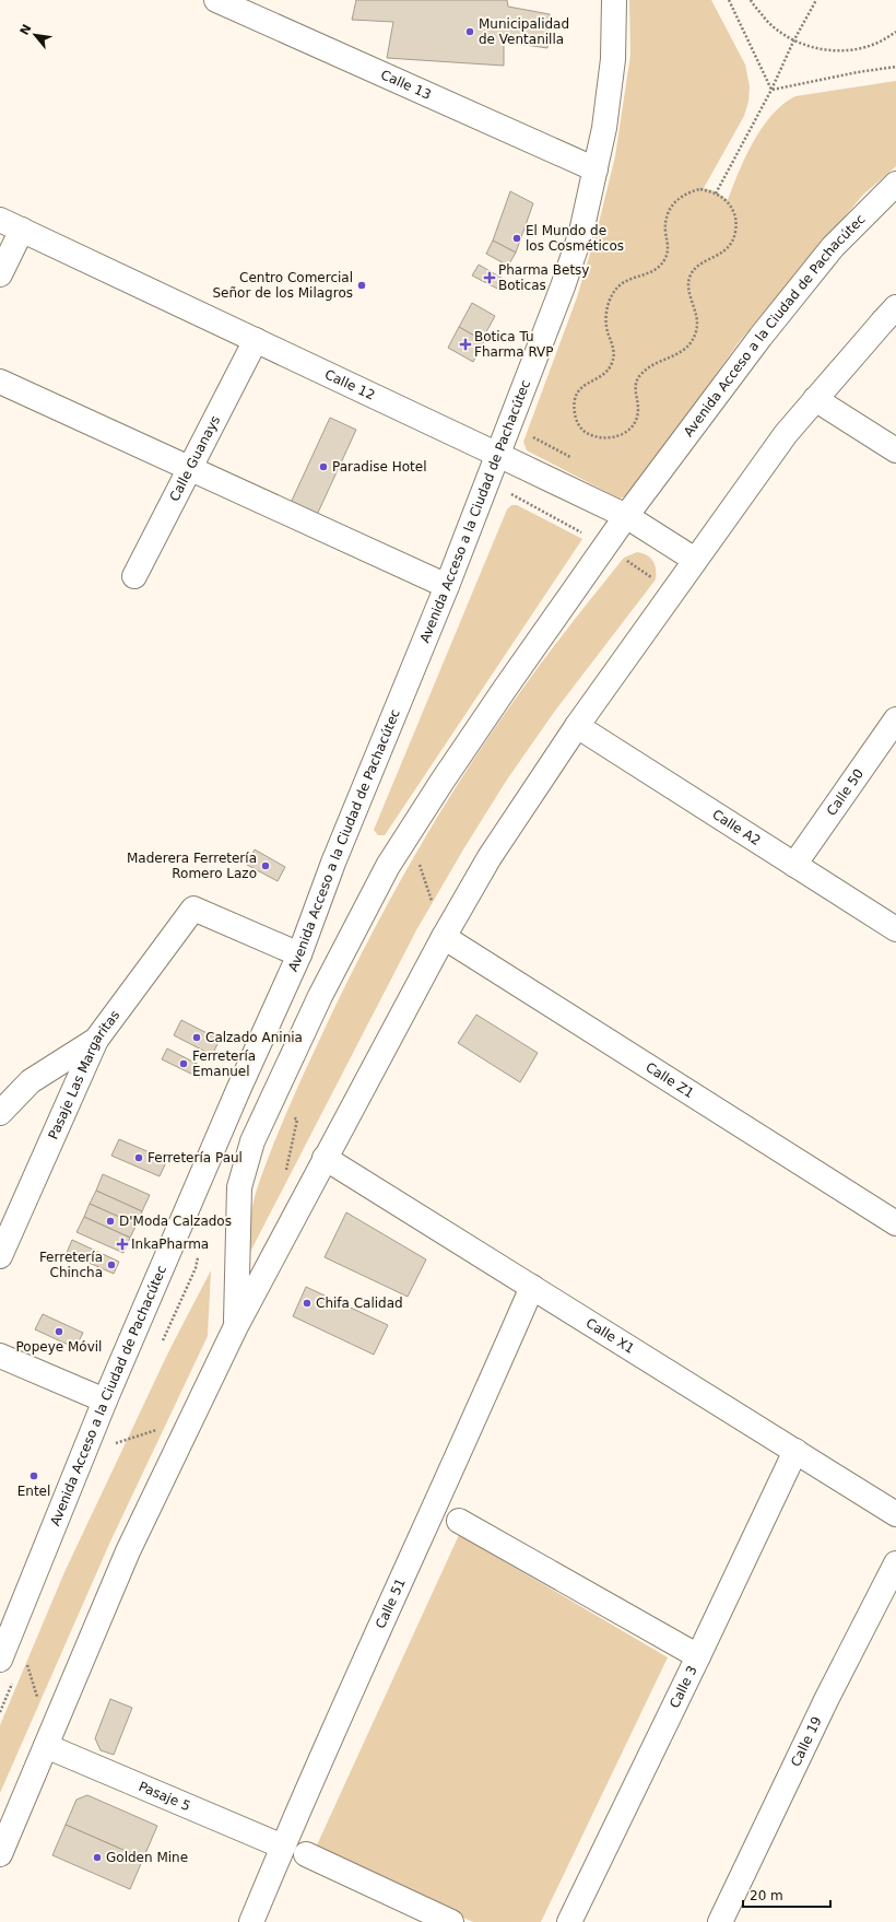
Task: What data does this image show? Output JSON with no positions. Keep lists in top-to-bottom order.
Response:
{
  "streets": {
    "street": [
      "Calle 13",
      "Avenida Acceso a la Ciudad de Pachacútec",
      "Calle 12",
      "Calle Guanays",
      "Calle 50",
      "Calle A2",
      "Pasaje Las Margaritas",
      "Calle Z1",
      "Calle X1",
      "Calle 51",
      "Calle 3",
      "Calle 19",
      "Pasaje 5"
    ]
  },
  "crossings": [
    ["Calle 13", "Avenida Acceso a la Ciudad de Pachacútec"],
    ["Avenida Acceso a la Ciudad de Pachacútec", "Calle 12"],
    ["Avenida Acceso a la Ciudad de Pachacútec", "Calle A2"],
    ["Avenida Acceso a la Ciudad de Pachacútec", "Pasaje Las Margaritas"],
    ["Avenida Acceso a la Ciudad de Pachacútec", "Calle Z1"],
    ["Avenida Acceso a la Ciudad de Pachacútec", "Calle X1"],
    ["Avenida Acceso a la Ciudad de Pachacútec", "Pasaje 5"],
    ["Calle 12", "Calle Guanays"],
    ["Calle 50", "Calle A2"],
    ["Calle X1", "Calle 51"],
    ["Calle X1", "Calle 3"],
    ["Calle 51", "Pasaje 5"]
  ],
  "places": {
    "other": [
      "Municipalidad de Ventanilla",
      "El Mundo de los Cosméticos",
      "Centro Comercial Señor de los Milagros",
      "Paradise Hotel",
      "Maderera Ferretería Romero Lazo",
      "Calzado Aninia",
      "Ferretería Emanuel",
      "Ferretería Paul",
      "D'Moda Calzados",
      "Ferretería Chincha",
      "Chifa Calidad",
      "Popeye Móvil",
      "Entel",
      "Golden Mine"
    ],
    "health": ["Pharma Betsy Boticas", "Botica Tu Fharma RVP", "InkaPharma"]
  },
  "scale_bar": "20 m",
  "north": "top left"
}
